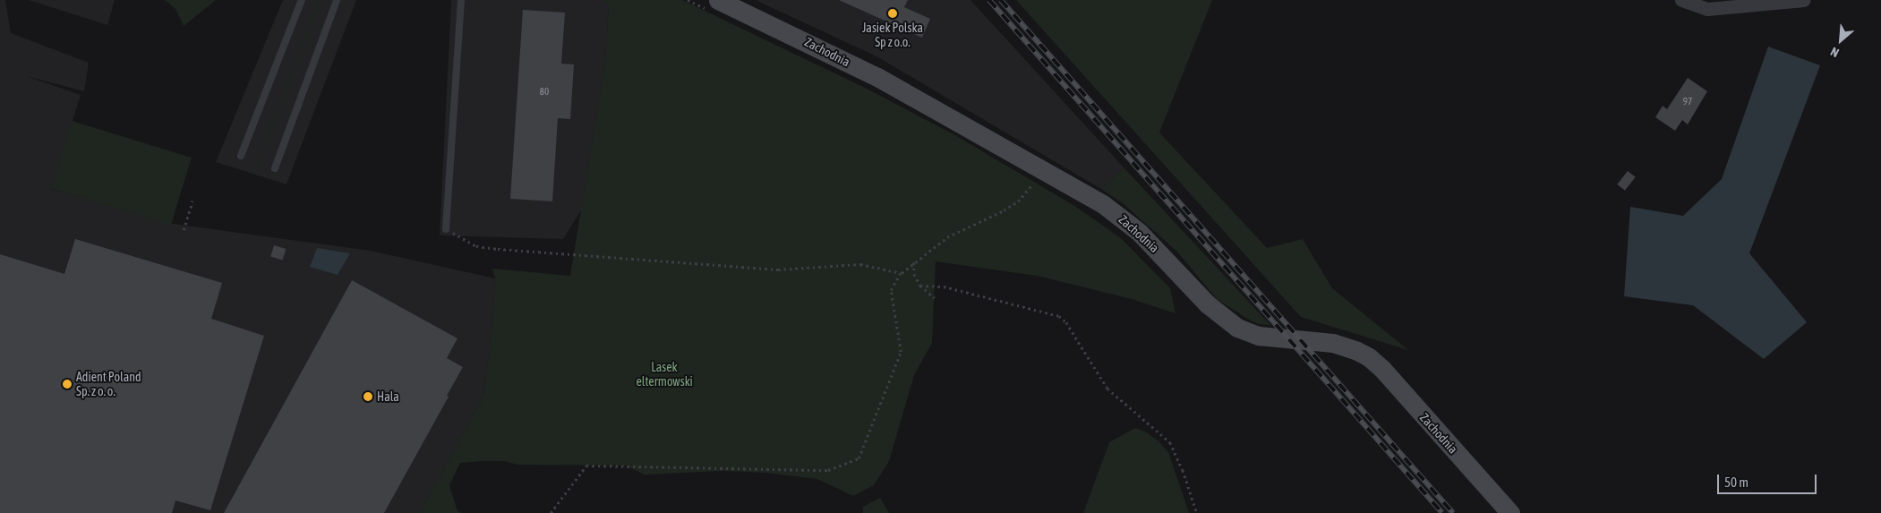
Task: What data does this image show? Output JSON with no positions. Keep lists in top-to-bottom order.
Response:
{
  "streets": {
    "street": ["Zachodnia"]
  },
  "parks": ["Lasek eltermowski"],
  "places": ["Jasiek Polska Sp z o.o.", "Adient Poland Sp. z o. o.", "Hala"],
  "house_numbers": ["80", "97"],
  "scale_bar": "50 m",
  "north": "bottom left"
}
